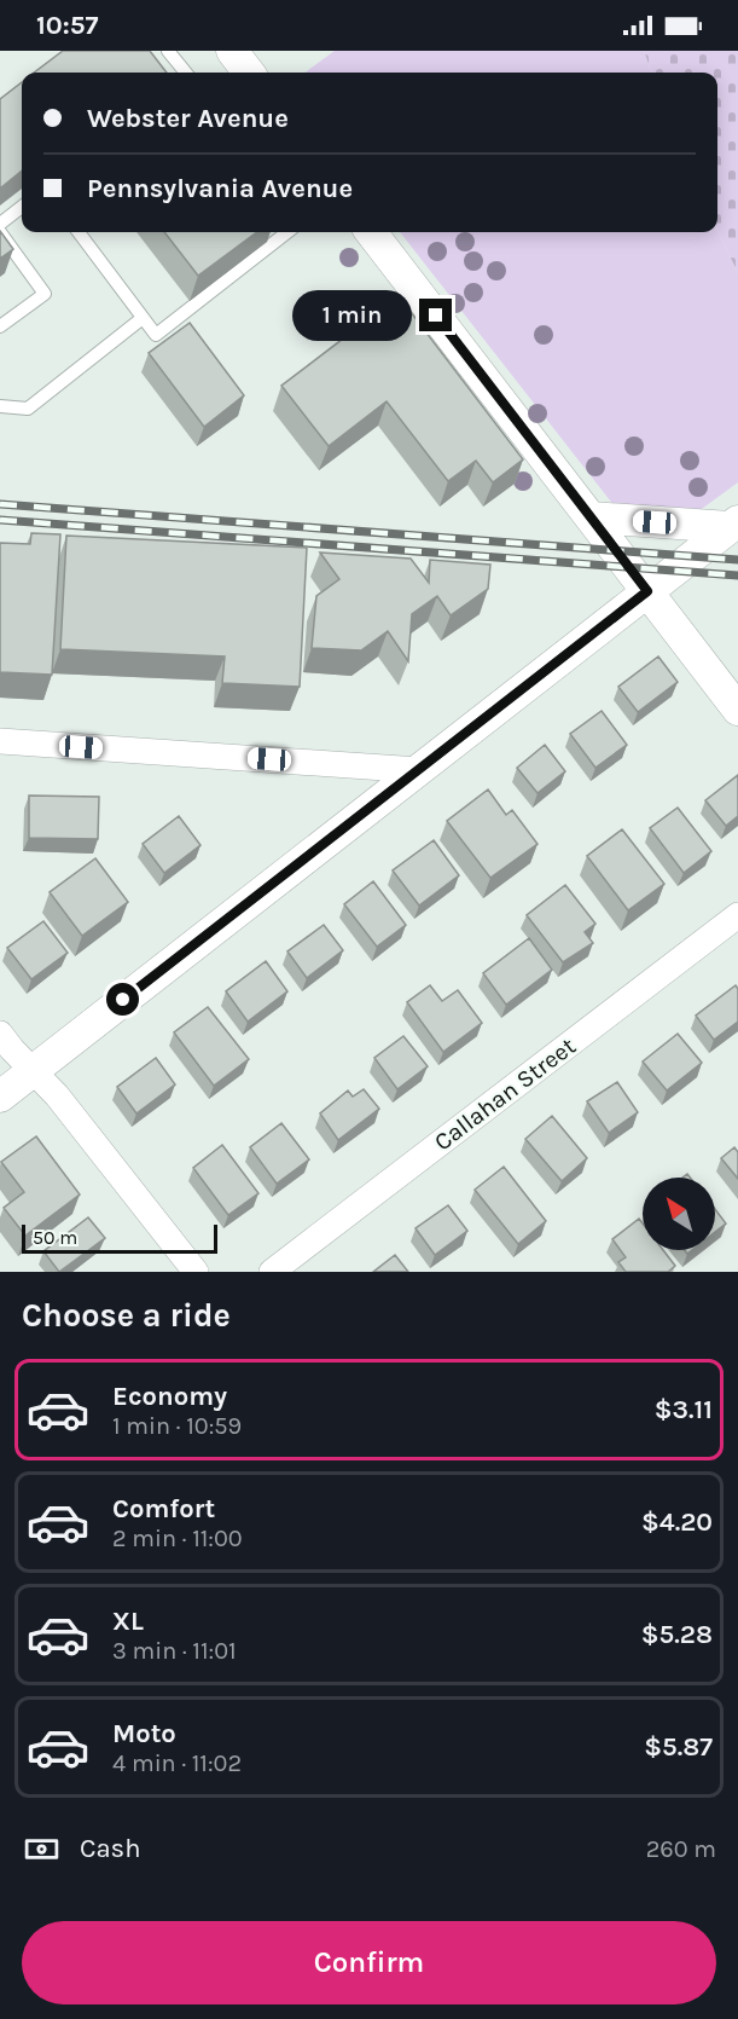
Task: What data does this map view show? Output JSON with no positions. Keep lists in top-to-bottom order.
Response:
{
  "streets": {
    "street": ["Callahan Street"]
  },
  "scale_bar": "50 m",
  "north": "top left",
  "page": {
    "status": "10:57",
    "banner": ["Webster Avenue", "Pennsylvania Avenue"],
    "bubble": "1 min",
    "scale": "50 m",
    "heading": "Choose a ride",
    "list": [
      {
        "name": "Economy",
        "note": "1 min · 10:59",
        "value": "$3.11"
      },
      {
        "name": "Comfort",
        "note": "2 min · 11:00",
        "value": "$4.20"
      },
      {
        "name": "XL",
        "note": "3 min · 11:01",
        "value": "$5.28"
      },
      {
        "name": "Moto",
        "note": "4 min · 11:02",
        "value": "$5.87"
      }
    ],
    "pay": ["Cash", "260 m"],
    "buttons": "Confirm"
  }
}
